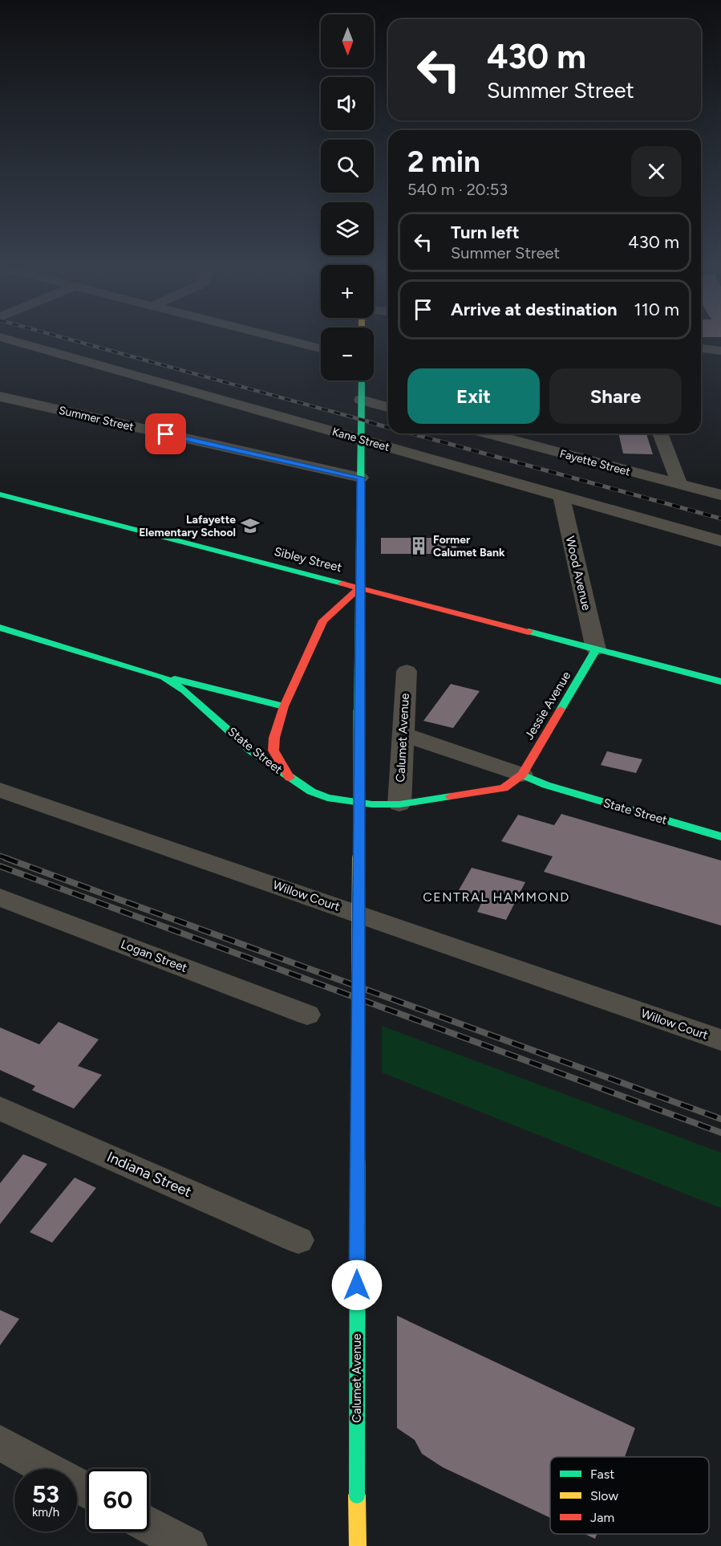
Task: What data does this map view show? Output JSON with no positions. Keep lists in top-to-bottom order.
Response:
{
  "streets": {
    "main road": [
      "Sibley Street",
      "Jessie Avenue",
      "Calumet Avenue",
      "State Street"
    ],
    "street": [
      "Summer Street",
      "Kane Street",
      "Fayette Street",
      "Wood Avenue",
      "Willow Court",
      "Logan Street",
      "Indiana Street"
    ]
  },
  "crossings": [
    ["Summer Street", "Calumet Avenue"],
    ["Kane Street", "Wood Avenue"],
    ["Kane Street", "Calumet Avenue"],
    ["Sibley Street", "Wood Avenue"],
    ["Sibley Street", "Jessie Avenue"],
    ["Sibley Street", "Calumet Avenue"],
    ["Wood Avenue", "Jessie Avenue"],
    ["Jessie Avenue", "State Street"],
    ["Calumet Avenue", "State Street"]
  ],
  "districts": ["CENTRAL HAMMOND"],
  "places": {
    "school or university": ["Lafayette Elementary School"],
    "building": ["Former Calumet Bank"]
  },
  "legend": ["Fast", "Slow", "Jam"],
  "north": "bottom",
  "page": {
    "map_buttons": ["+", "−"],
    "turn": ["430 m", "Summer Street"],
    "heading": ["2 min", "540 m · 20:53"],
    "list": [
      {
        "name": "Turn left",
        "note": "Summer Street",
        "value": "430 m"
      },
      {
        "name": "Arrive at destination",
        "value": "110 m"
      }
    ],
    "buttons": ["Exit", "Share"],
    "speed": "53 km/h",
    "limit": "60"
  }
}
